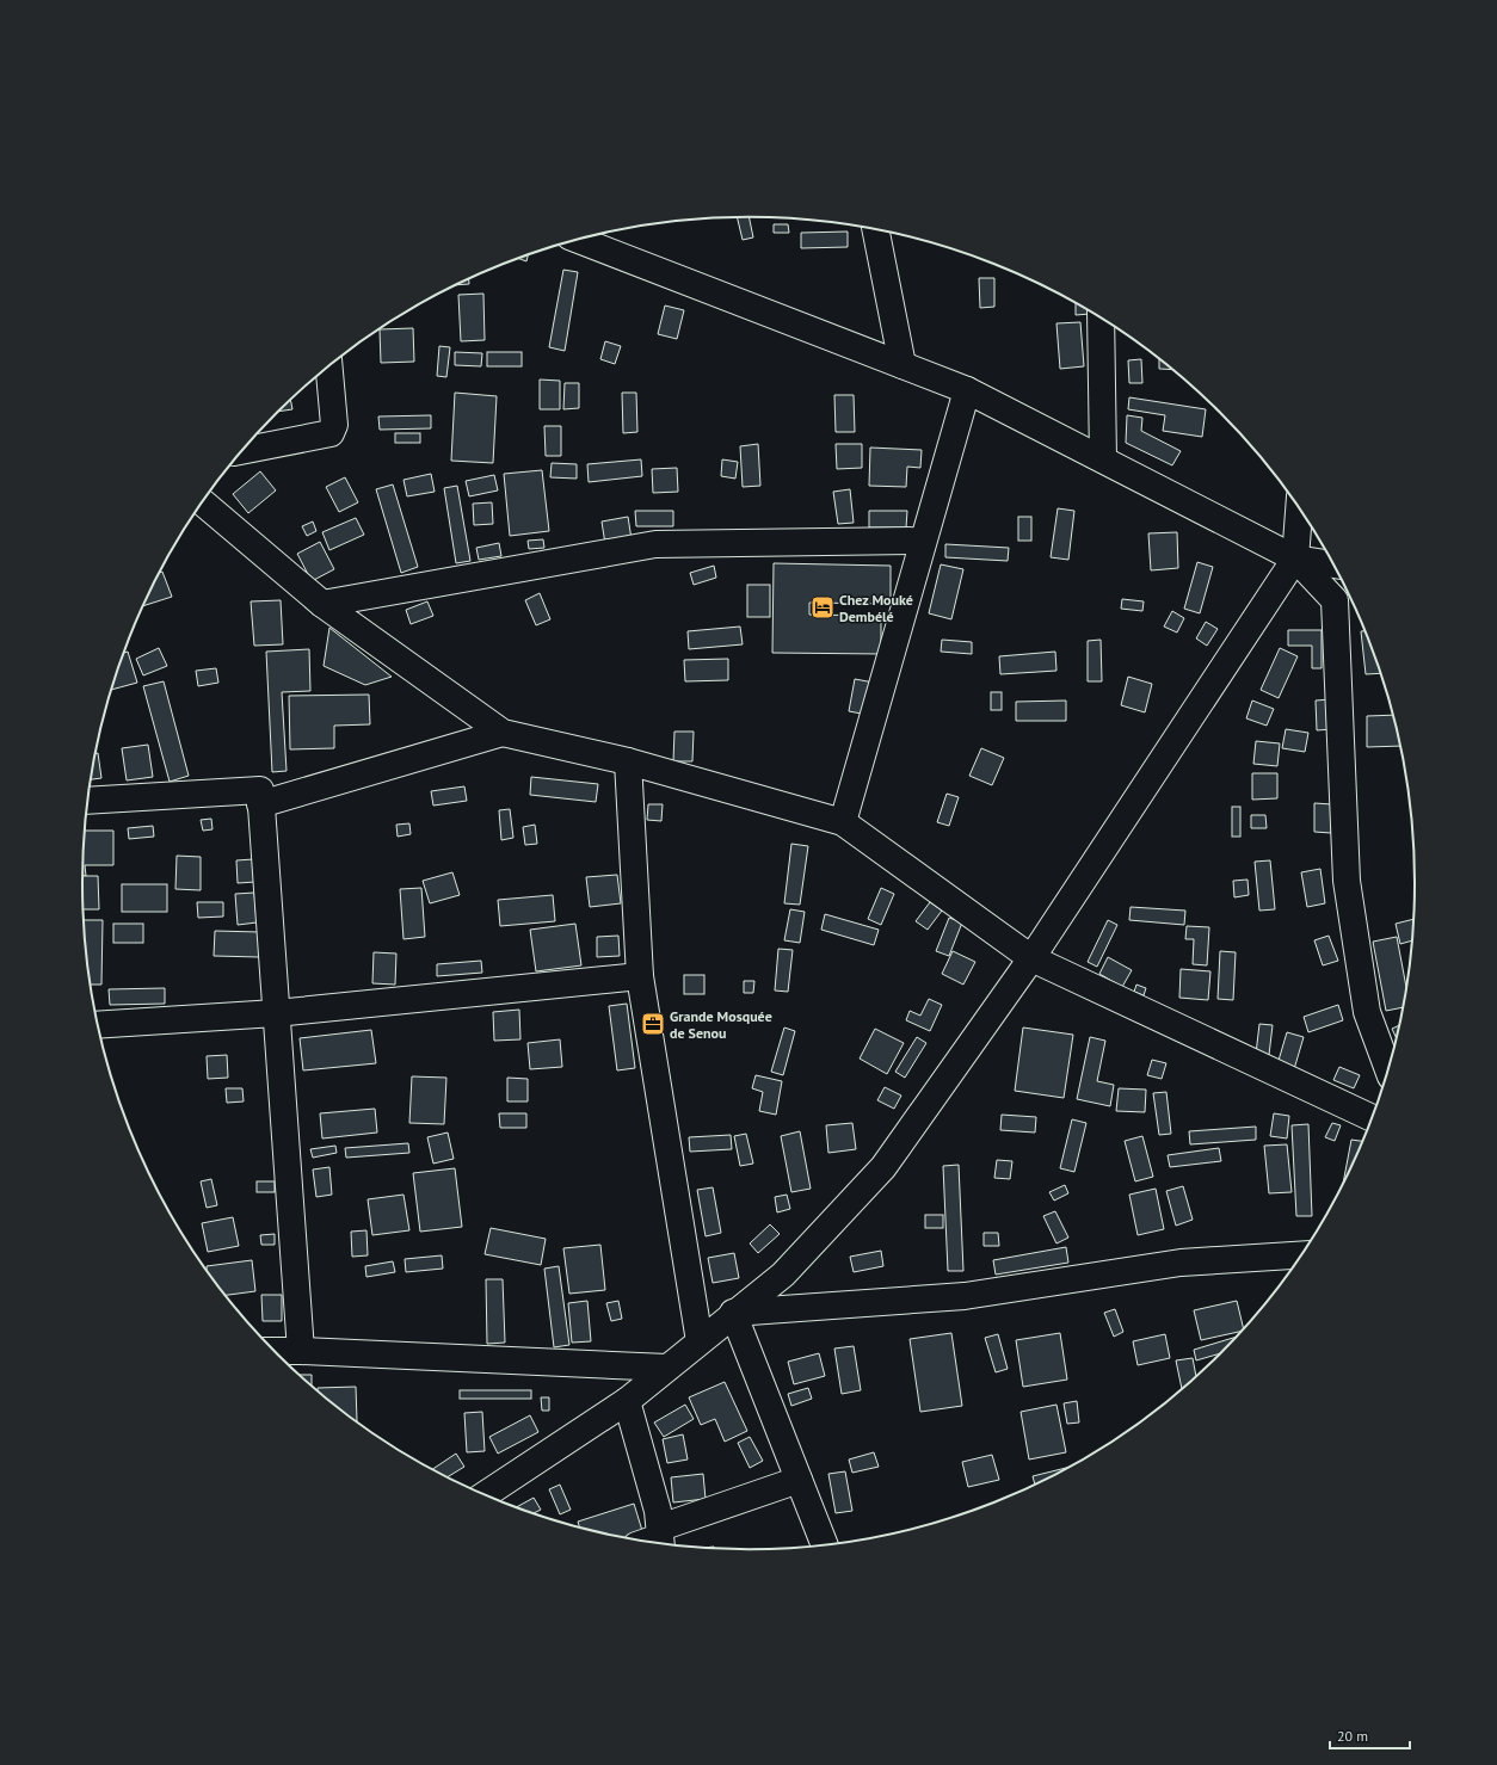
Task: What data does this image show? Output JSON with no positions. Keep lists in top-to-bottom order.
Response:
{
  "places": {
    "hotel": ["Chez Mouké Dembélé"],
    "office": ["Grande Mosquée de Senou"]
  },
  "scale_bar": "20 m"
}
